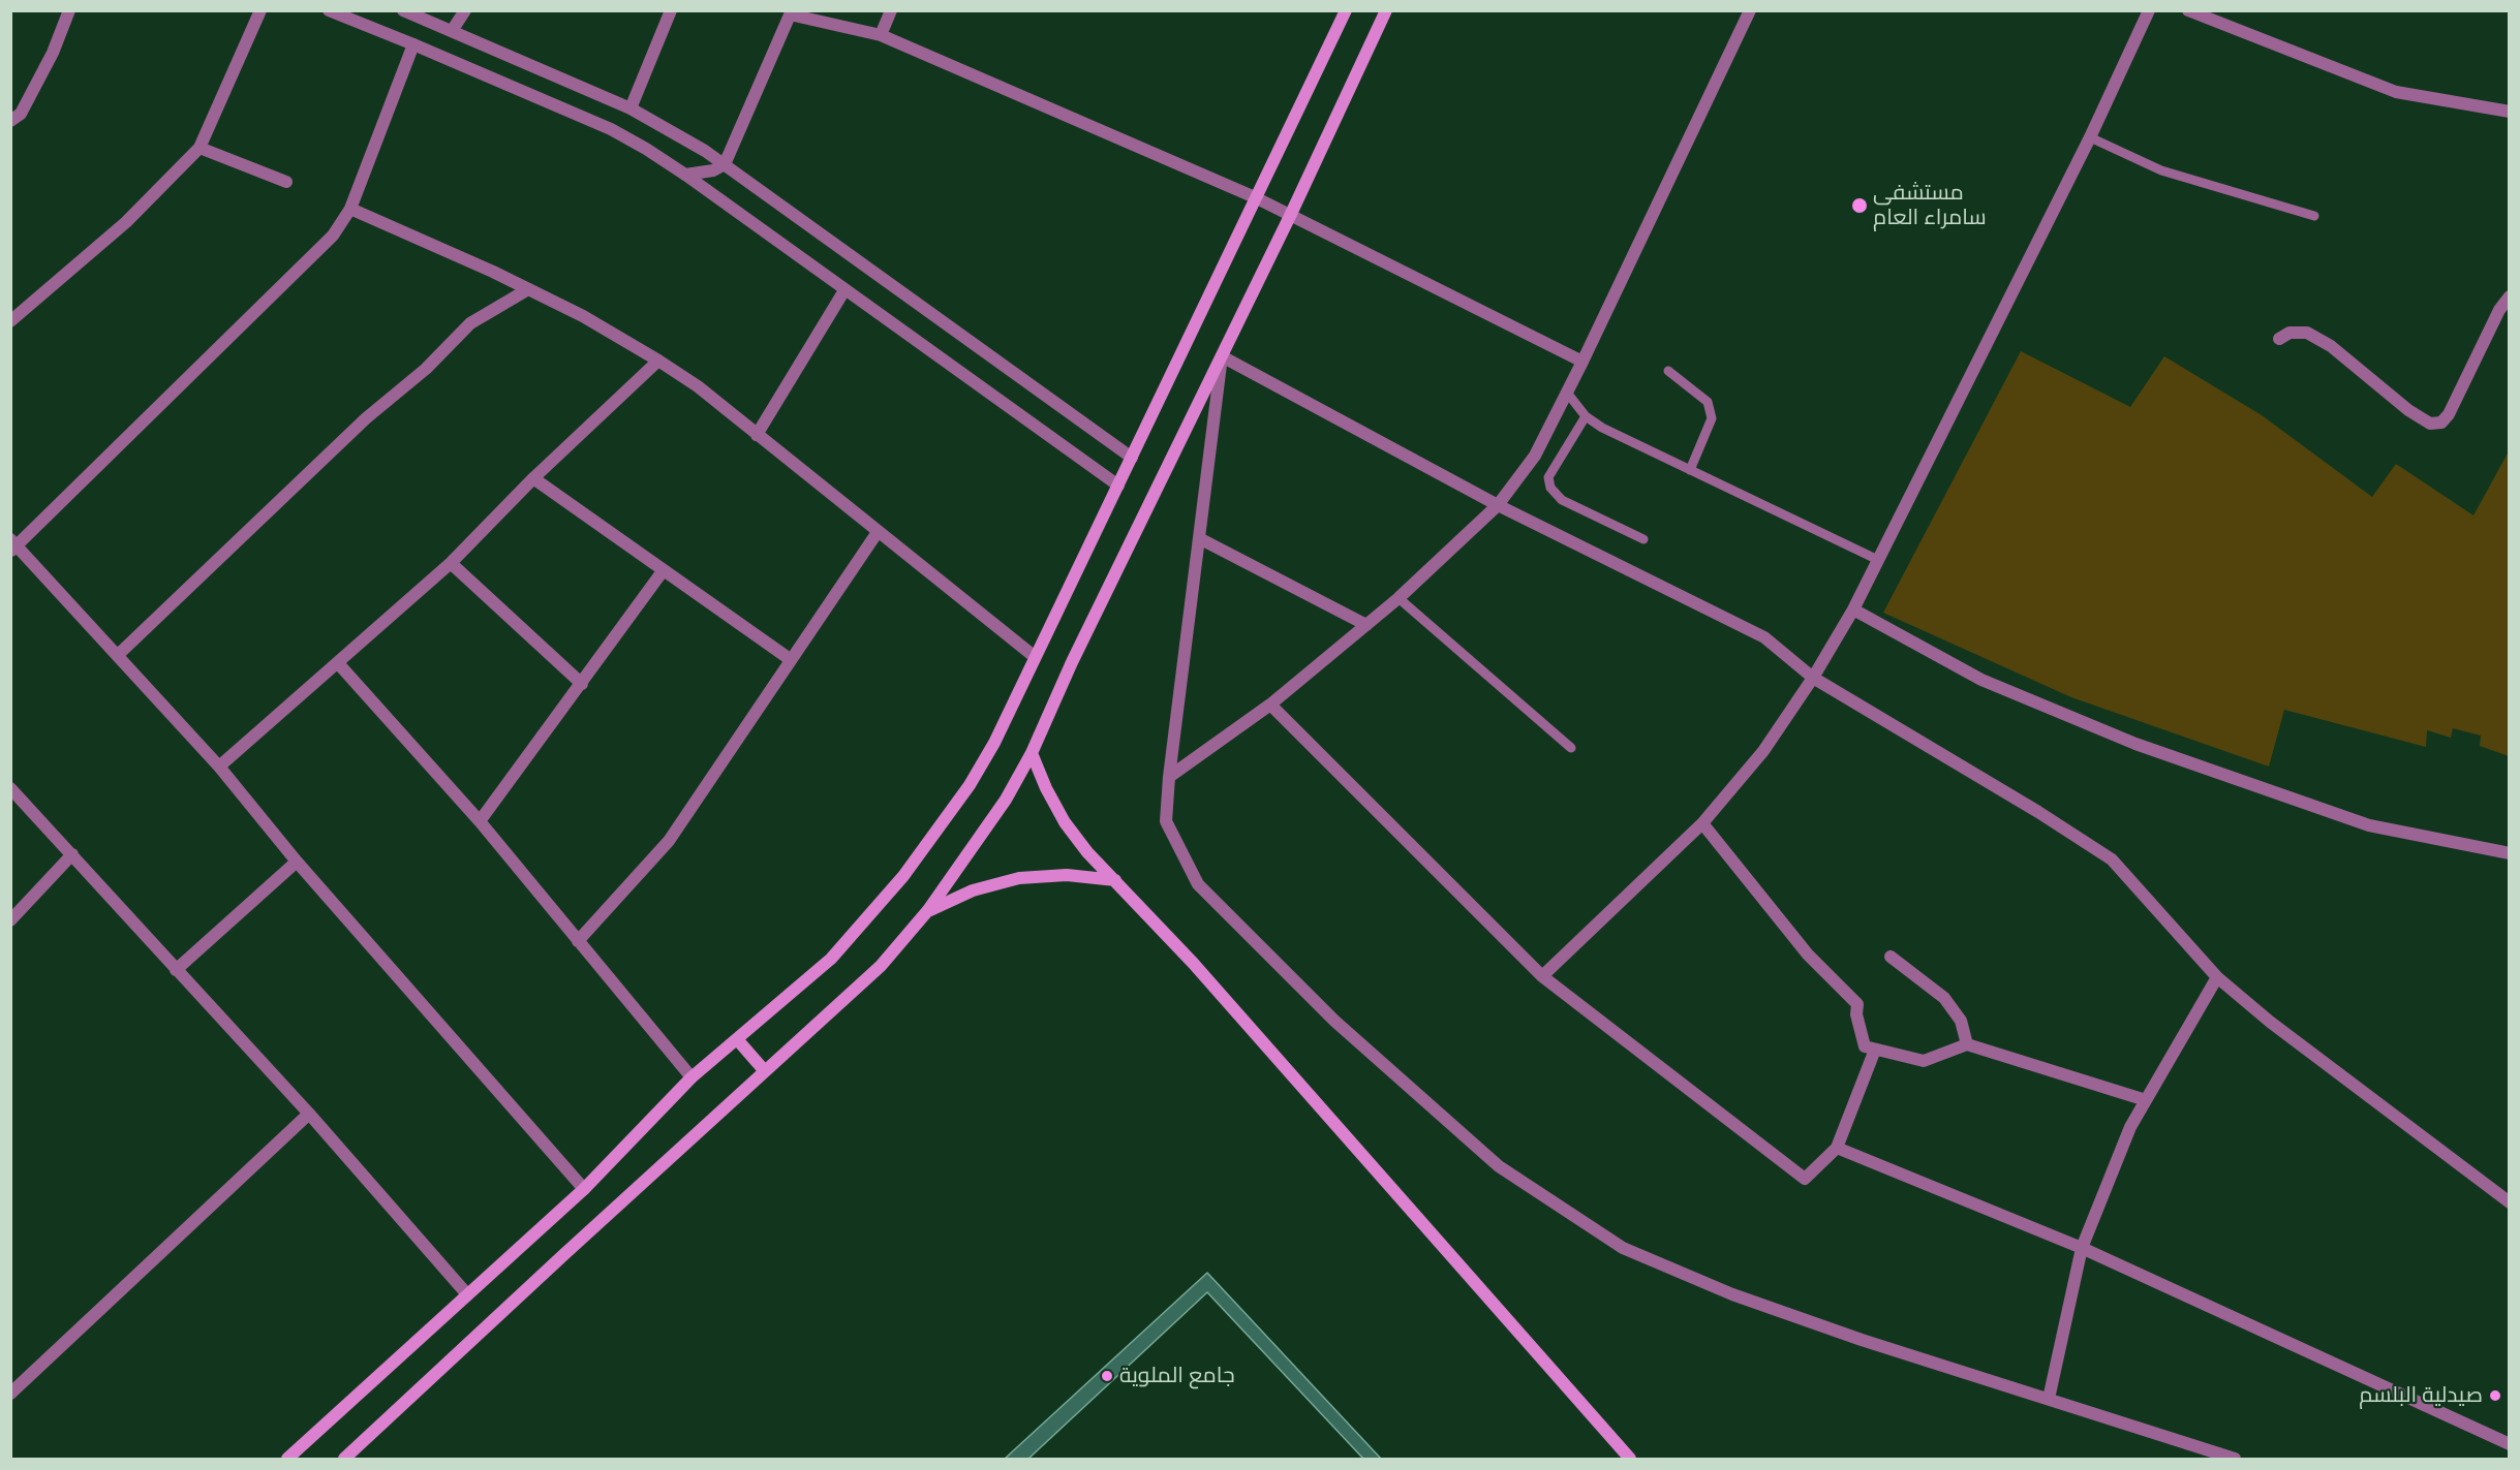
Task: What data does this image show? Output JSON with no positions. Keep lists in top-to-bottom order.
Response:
{
  "places": ["مستشفى سامراء العام", "جامع الملوية", "صيدلية البلسم"]
}
